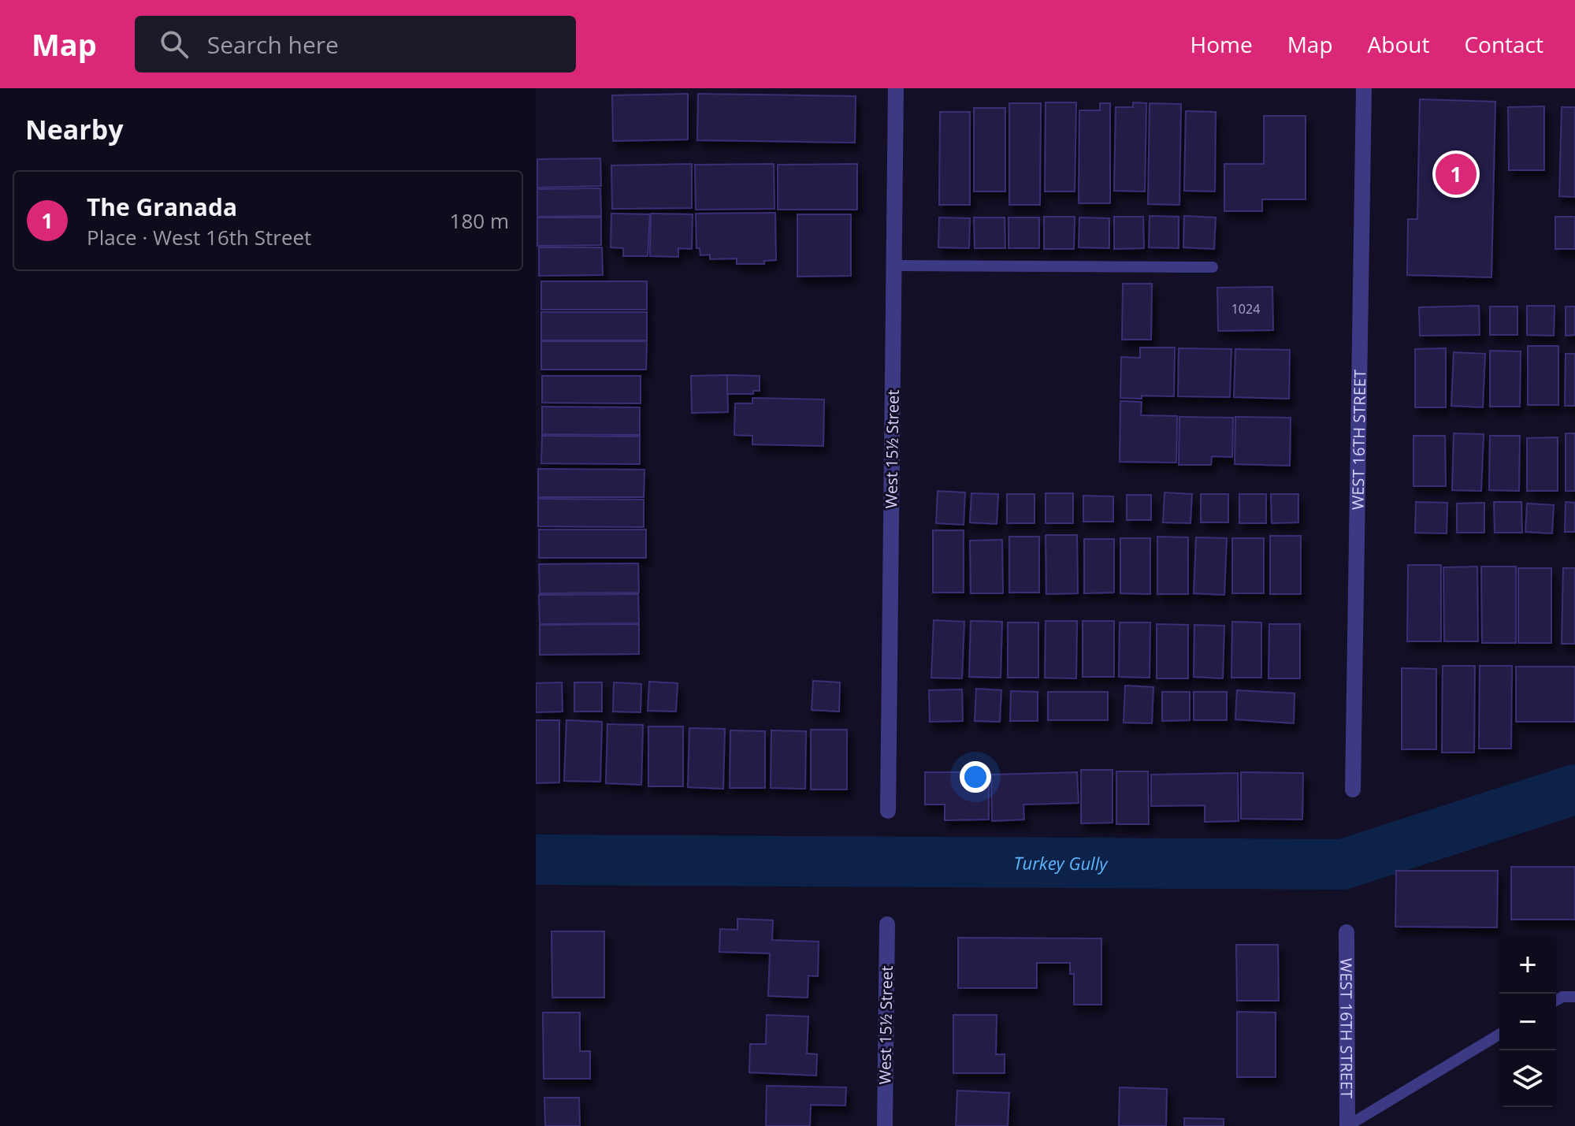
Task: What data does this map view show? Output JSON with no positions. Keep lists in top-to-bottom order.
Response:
{
  "streets": {
    "street": ["WEST 16TH STREET", "West 15½ Street"]
  },
  "water": ["Turkey Gully"],
  "house_numbers": ["1024"],
  "page": {
    "header": "Map",
    "search": "Search here",
    "nav": [
      "Home",
      "Map",
      "About",
      "Contact"
    ],
    "heading": "Nearby",
    "pins": "1",
    "list": [
      {
        "mark": "1",
        "name": "The Granada",
        "note": "Place · West 16th Street",
        "value": "180 m"
      }
    ],
    "map_buttons": ["+", "−"]
  }
}
